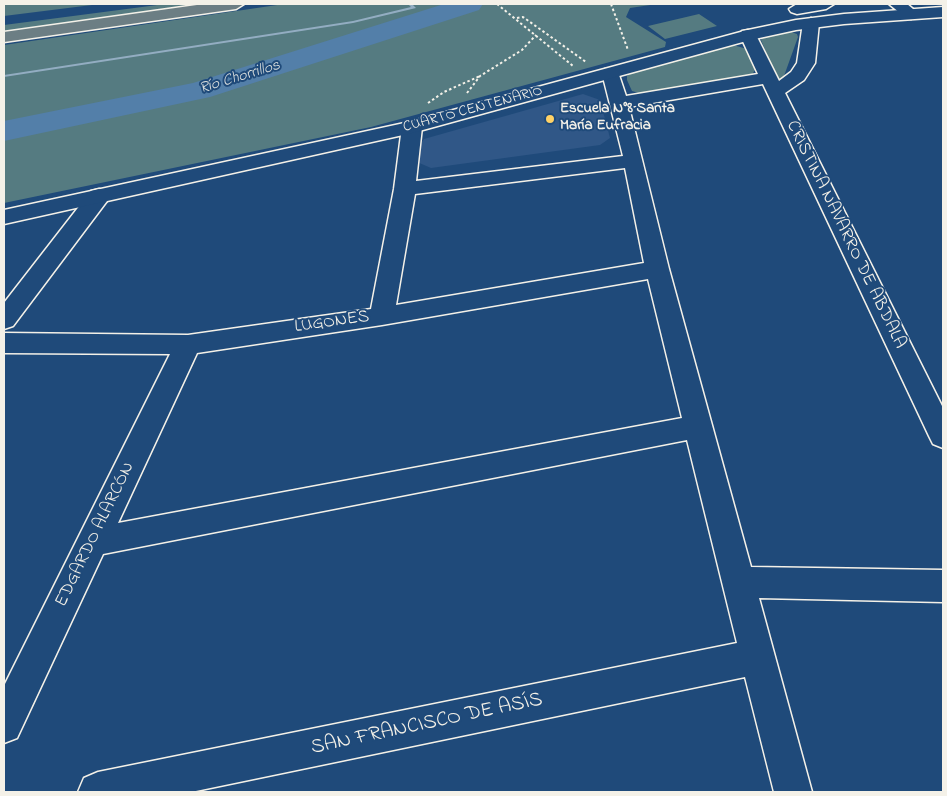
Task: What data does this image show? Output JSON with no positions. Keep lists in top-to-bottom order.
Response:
{
  "streets": {
    "street": [
      "CUARTO CENTENARIO",
      "CRISTINA NAVARRO DE ABDALA",
      "LUGONES",
      "EDGARDO ALARCÓN",
      "SAN FRANCISCO DE ASÍS"
    ]
  },
  "crossings": [
    ["CUARTO CENTENARIO", "CRISTINA NAVARRO DE ABDALA"],
    ["LUGONES", "EDGARDO ALARCÓN"]
  ],
  "water": ["Río Chorrillos"],
  "places": ["Escuela N°8 Santa María Eufracia"]
}
